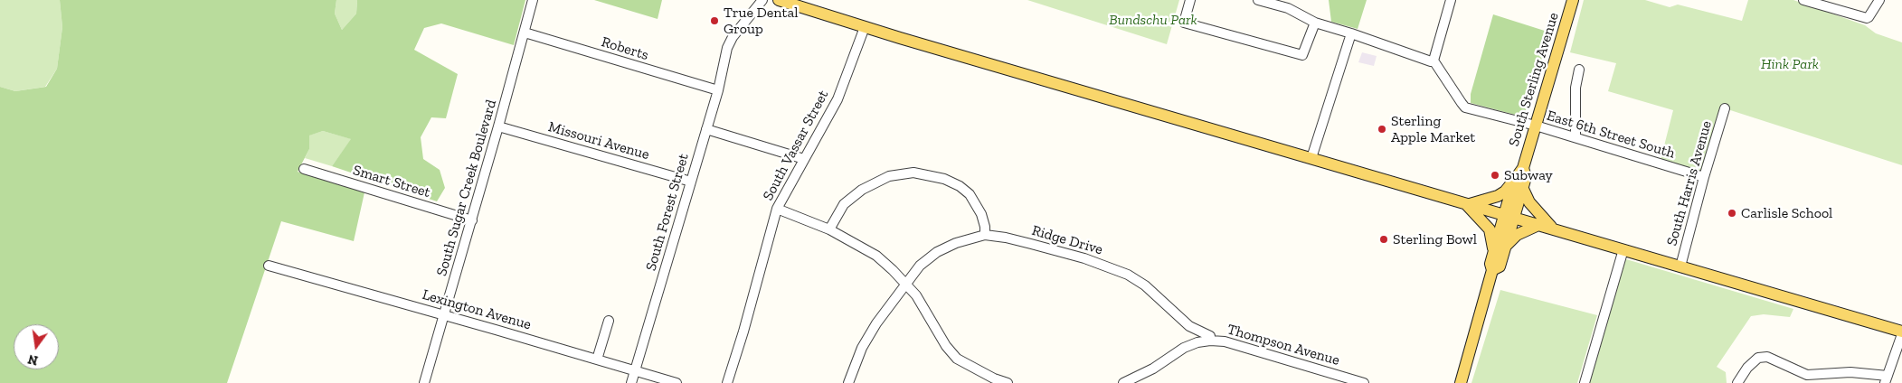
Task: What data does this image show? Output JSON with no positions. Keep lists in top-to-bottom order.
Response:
{
  "streets": {
    "main road": ["South Sterling Avenue"],
    "street": [
      "Roberts",
      "East 6th Street South",
      "Missouri Avenue",
      "South Vassar Street",
      "Smart Street",
      "South Harris Avenue",
      "South Sugar Creek Boulevard",
      "South Forest Street",
      "Ridge Drive",
      "Lexington Avenue",
      "Thompson Avenue"
    ]
  },
  "crossings": [
    ["Roberts", "South Sugar Creek Boulevard"],
    ["Roberts", "South Forest Street"],
    ["South Sterling Avenue", "East 6th Street South"],
    ["East 6th Street South", "South Harris Avenue"],
    ["Missouri Avenue", "South Sugar Creek Boulevard"],
    ["Missouri Avenue", "South Forest Street"],
    ["Smart Street", "South Sugar Creek Boulevard"],
    ["South Sugar Creek Boulevard", "Lexington Avenue"],
    ["South Forest Street", "Lexington Avenue"],
    ["Ridge Drive", "Thompson Avenue"]
  ],
  "parks": ["Bundschu Park", "Hink Park"],
  "places": [
    "True Dental Group",
    "Sterling Apple Market",
    "Subway",
    "Carlisle School",
    "Sterling Bowl"
  ],
  "north": "bottom"
}
